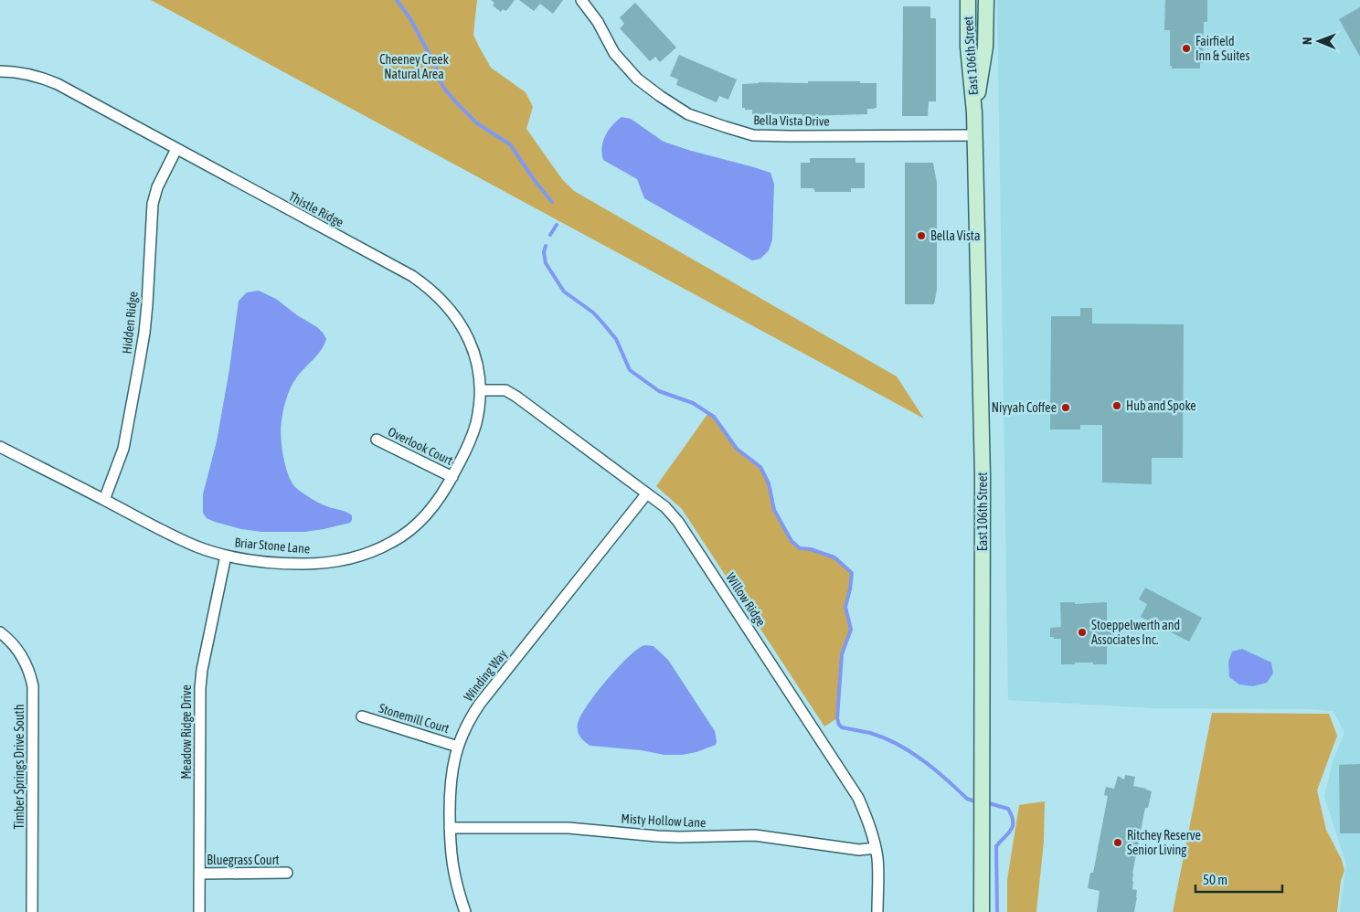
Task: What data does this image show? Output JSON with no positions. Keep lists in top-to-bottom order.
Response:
{
  "streets": {
    "main road": ["East 106th Street"],
    "street": [
      "Bella Vista Drive",
      "Thistle Ridge",
      "Hidden Ridge",
      "Overlook Court",
      "Briar Stone Lane",
      "Willow Ridge",
      "Winding Way",
      "Stonemill Court",
      "Meadow Ridge Drive",
      "Timber Springs Drive South",
      "Misty Hollow Lane",
      "Bluegrass Court"
    ]
  },
  "crossings": [
    ["East 106th Street", "Bella Vista Drive"],
    ["Thistle Ridge", "Hidden Ridge"],
    ["Thistle Ridge", "Overlook Court"],
    ["Thistle Ridge", "Briar Stone Lane"],
    ["Thistle Ridge", "Willow Ridge"],
    ["Hidden Ridge", "Briar Stone Lane"],
    ["Overlook Court", "Briar Stone Lane"],
    ["Briar Stone Lane", "Meadow Ridge Drive"],
    ["Willow Ridge", "Winding Way"],
    ["Willow Ridge", "Misty Hollow Lane"],
    ["Winding Way", "Stonemill Court"],
    ["Winding Way", "Misty Hollow Lane"],
    ["Meadow Ridge Drive", "Bluegrass Court"]
  ],
  "parks": ["Cheeney Creek Natural Area"],
  "places": [
    "Fairfield Inn & Suites",
    "Bella Vista",
    "Hub and Spoke",
    "Niyyah Coffee",
    "Stoeppelwerth and Associates Inc.",
    "Ritchey Reserve Senior Living"
  ],
  "scale_bar": "50 m",
  "north": "left"
}
